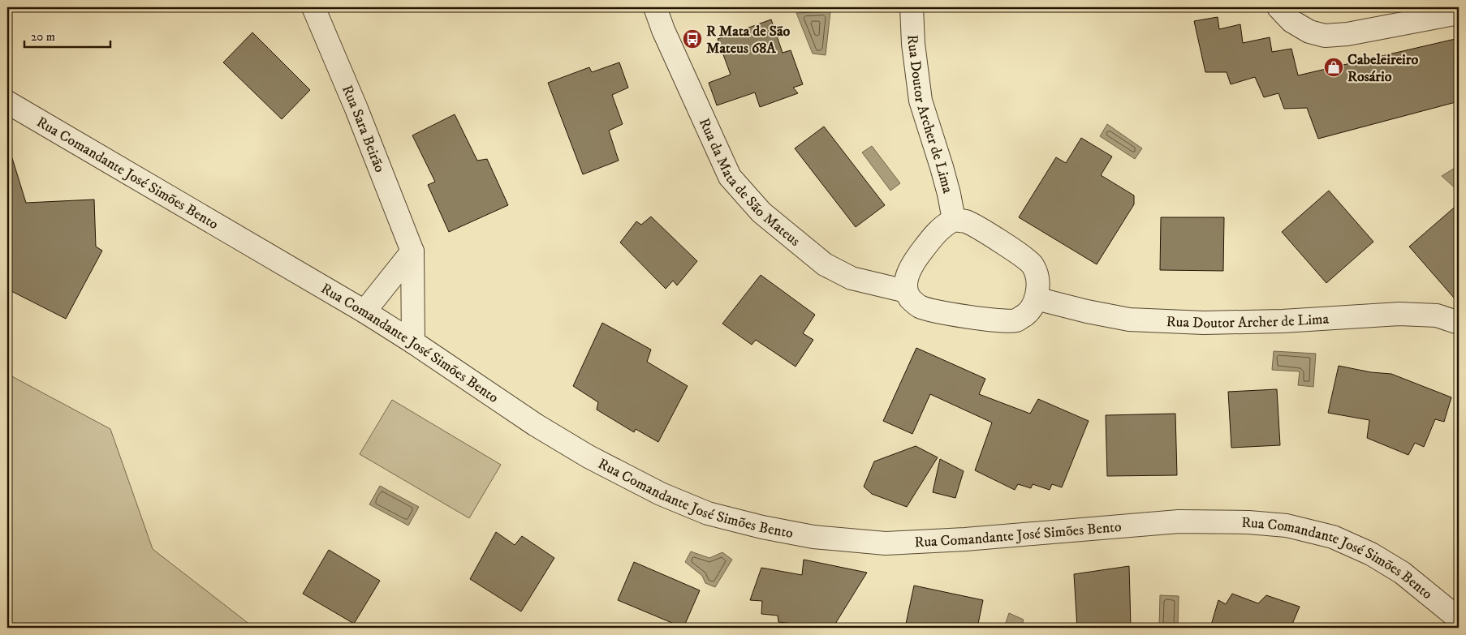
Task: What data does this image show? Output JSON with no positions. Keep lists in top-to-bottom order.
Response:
{
  "streets": {
    "street": [
      "Rua Doutor Archer de Lima",
      "Rua Sara Beirão",
      "Rua Comandante José Simões Bento",
      "Rua da Mata de São Mateus"
    ]
  },
  "crossings": [
    ["Rua Doutor Archer de Lima", "Rua da Mata de São Mateus"],
    ["Rua Sara Beirão", "Rua Comandante José Simões Bento"]
  ],
  "places": {
    "bus stop": ["R Mata de São Mateus 68A"],
    "shop": ["Cabeleireiro Rosário"]
  },
  "scale_bar": "20 m"
}
